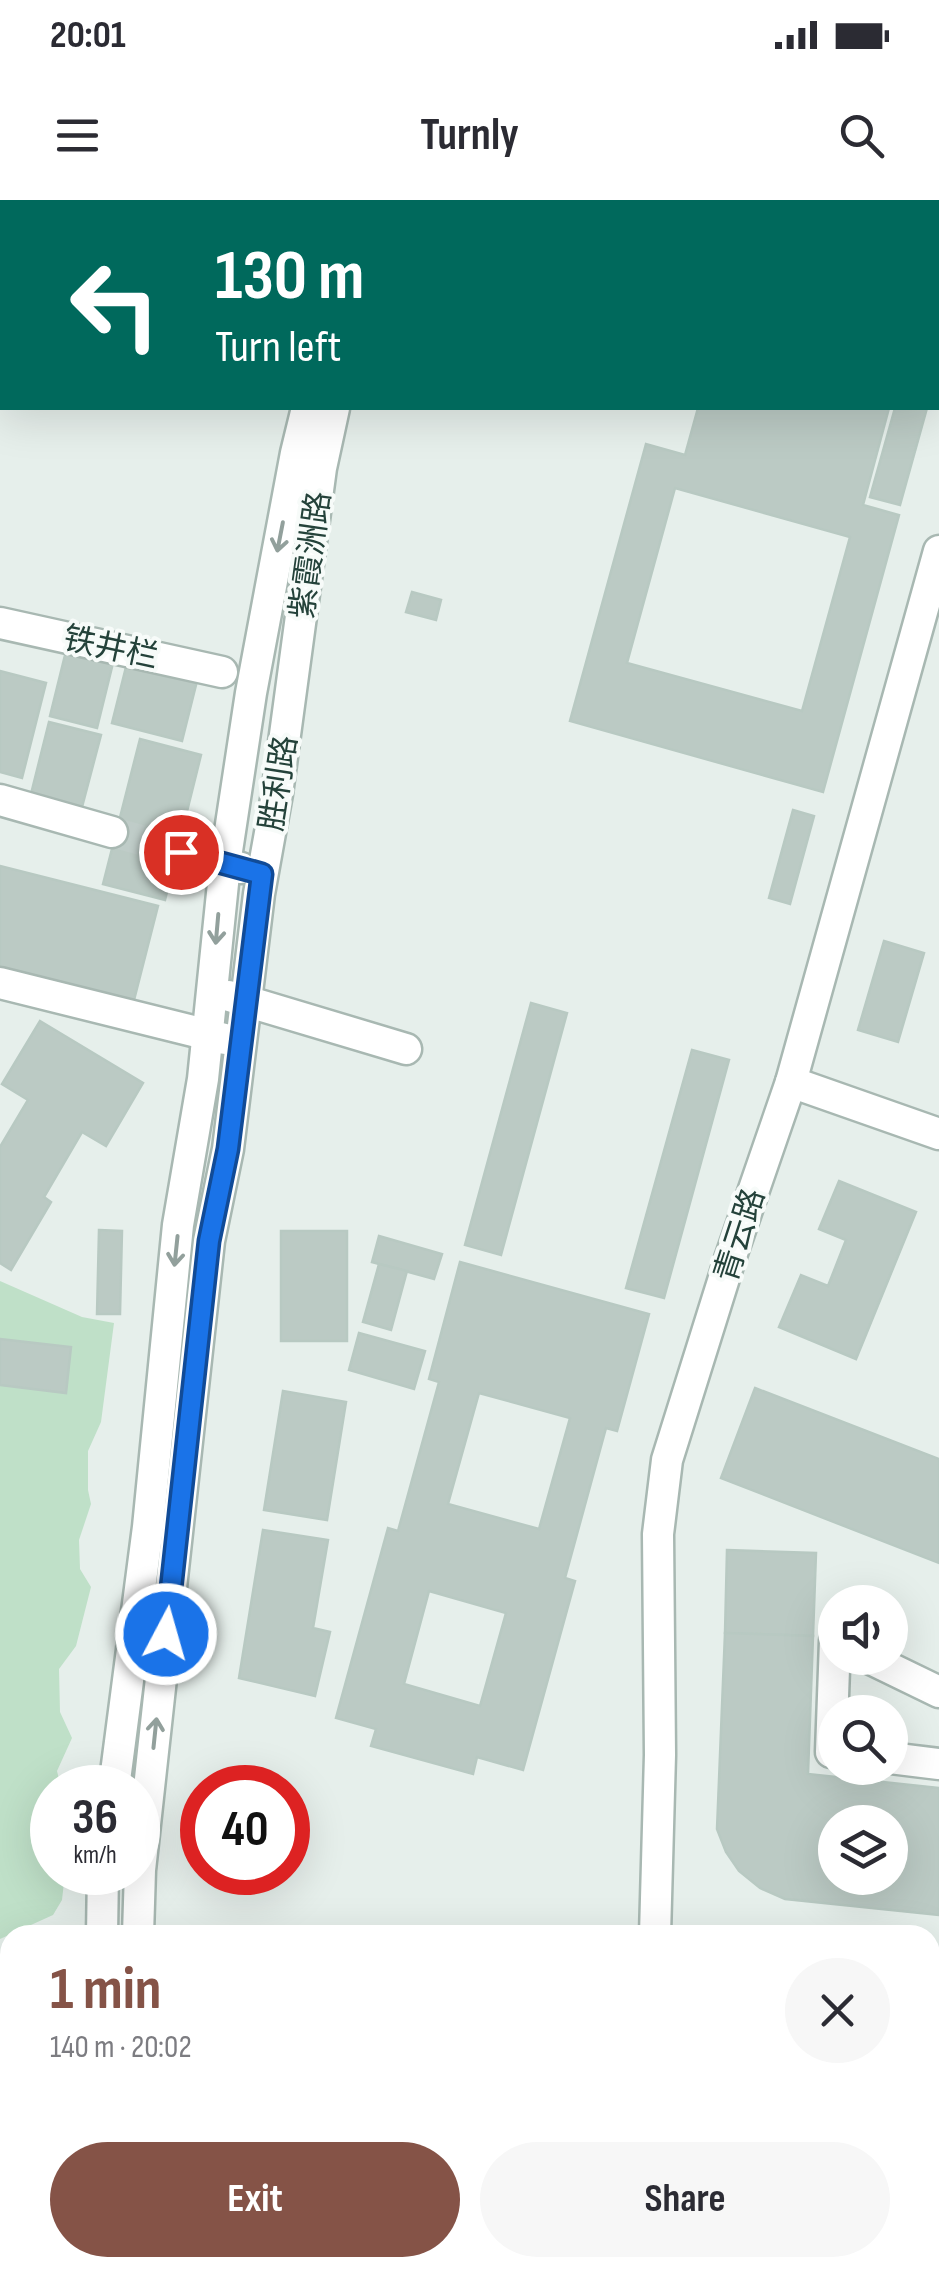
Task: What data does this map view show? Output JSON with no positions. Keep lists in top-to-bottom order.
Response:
{
  "streets": {
    "street": [
      "紫霞洲路",
      "铁井栏",
      "胜利路",
      "青云路"
    ]
  },
  "crossings": [
    ["紫霞洲路", "胜利路"]
  ],
  "page": {
    "status": "20:01",
    "header": "Turnly",
    "turn": ["130 m", "Turn left"],
    "speed": "36 km/h",
    "limit": "40",
    "heading": ["1 min", "140 m · 20:02"],
    "buttons": ["Exit", "Share"]
  }
}
